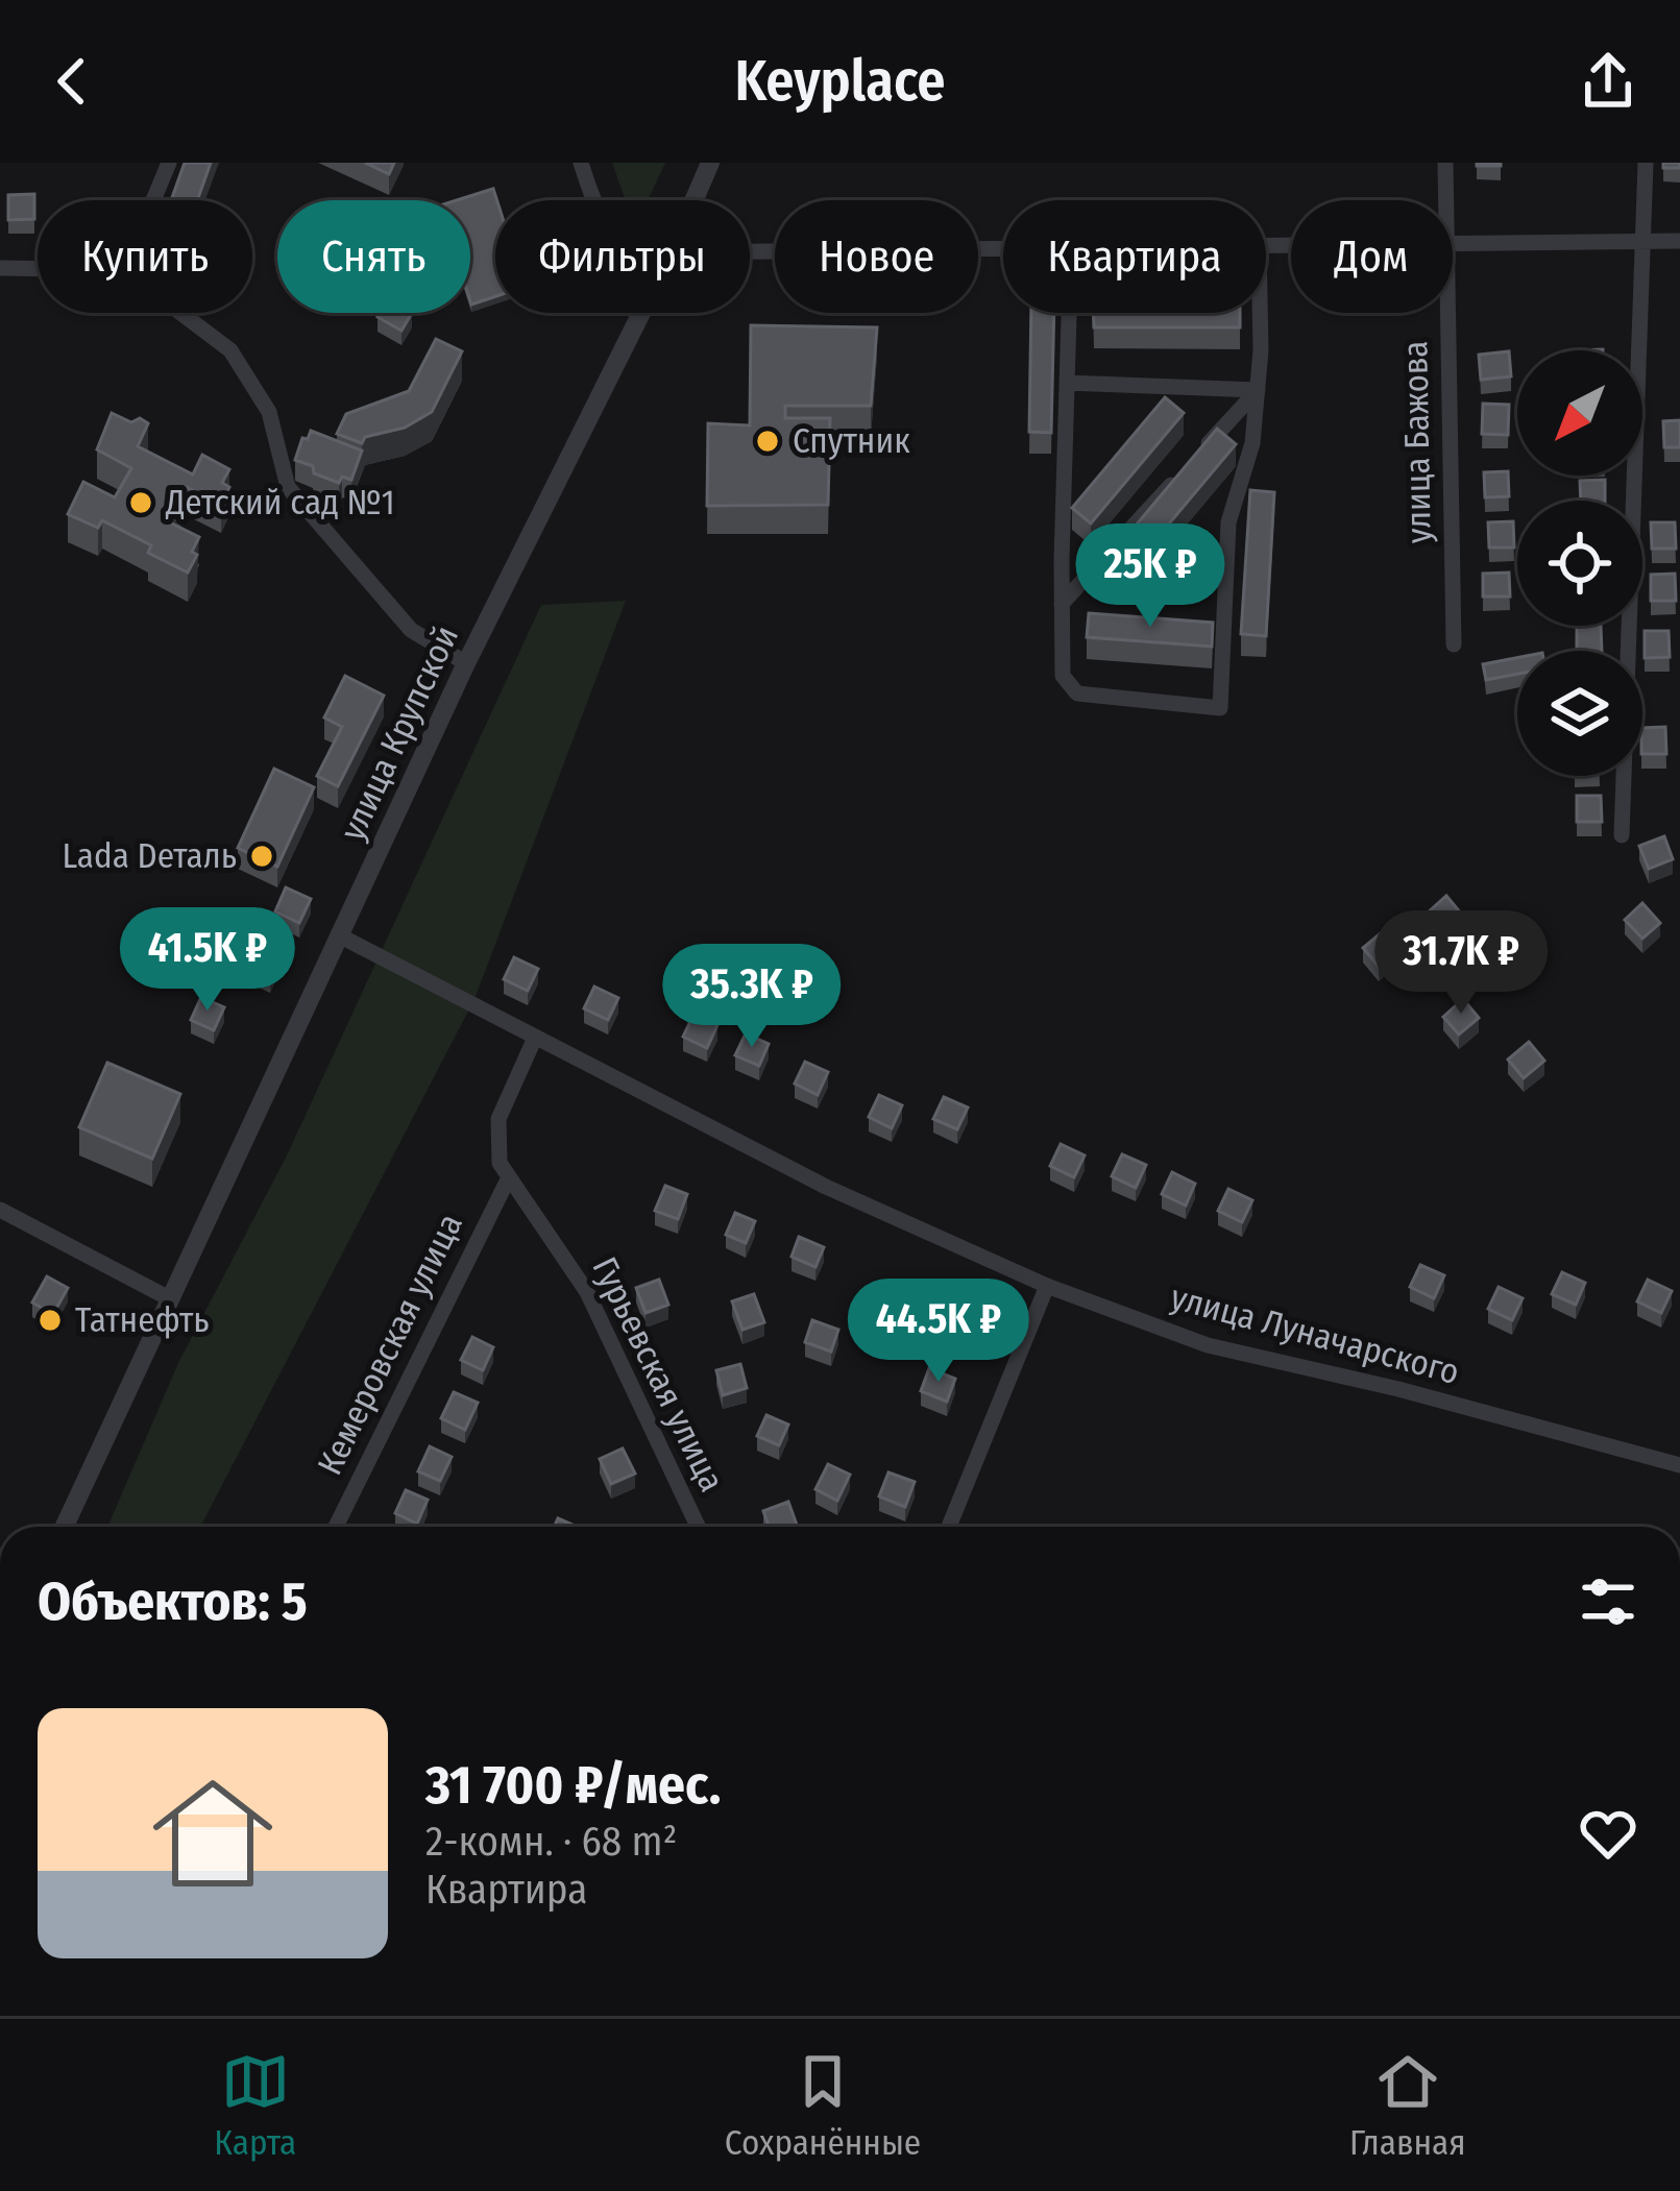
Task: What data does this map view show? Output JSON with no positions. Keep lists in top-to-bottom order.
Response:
{
  "streets": {
    "street": [
      "улица Бажова",
      "улица Крупской",
      "улица Луначарского",
      "Кемеровская улица",
      "Гурьевская улица"
    ]
  },
  "crossings": [
    ["улица Крупской", "улица Луначарского"],
    ["улица Луначарского", "Гурьевская улица"],
    ["Кемеровская улица", "Гурьевская улица"]
  ],
  "places": [
    "Спутник",
    "Детский сад №1",
    "Lada Dеталь",
    "Татнефть"
  ],
  "north": "bottom left",
  "page": {
    "header": "Keyplace",
    "chip": [
      "Купить",
      "Снять",
      "Фильтры",
      "Новое",
      "Квартира",
      "Дом"
    ],
    "price": [
      "25K ₽",
      "41.5K ₽",
      "31.7K ₽",
      "35.3K ₽",
      "44.5K ₽"
    ],
    "heading": "Объектов: 5",
    "list": [
      {
        "name": "31 700 ₽/мес.",
        "note": "2-комн. · 68 m² · Квартира"
      }
    ],
    "tabs": ["Карта", "Сохранённые", "Главная"]
  }
}
